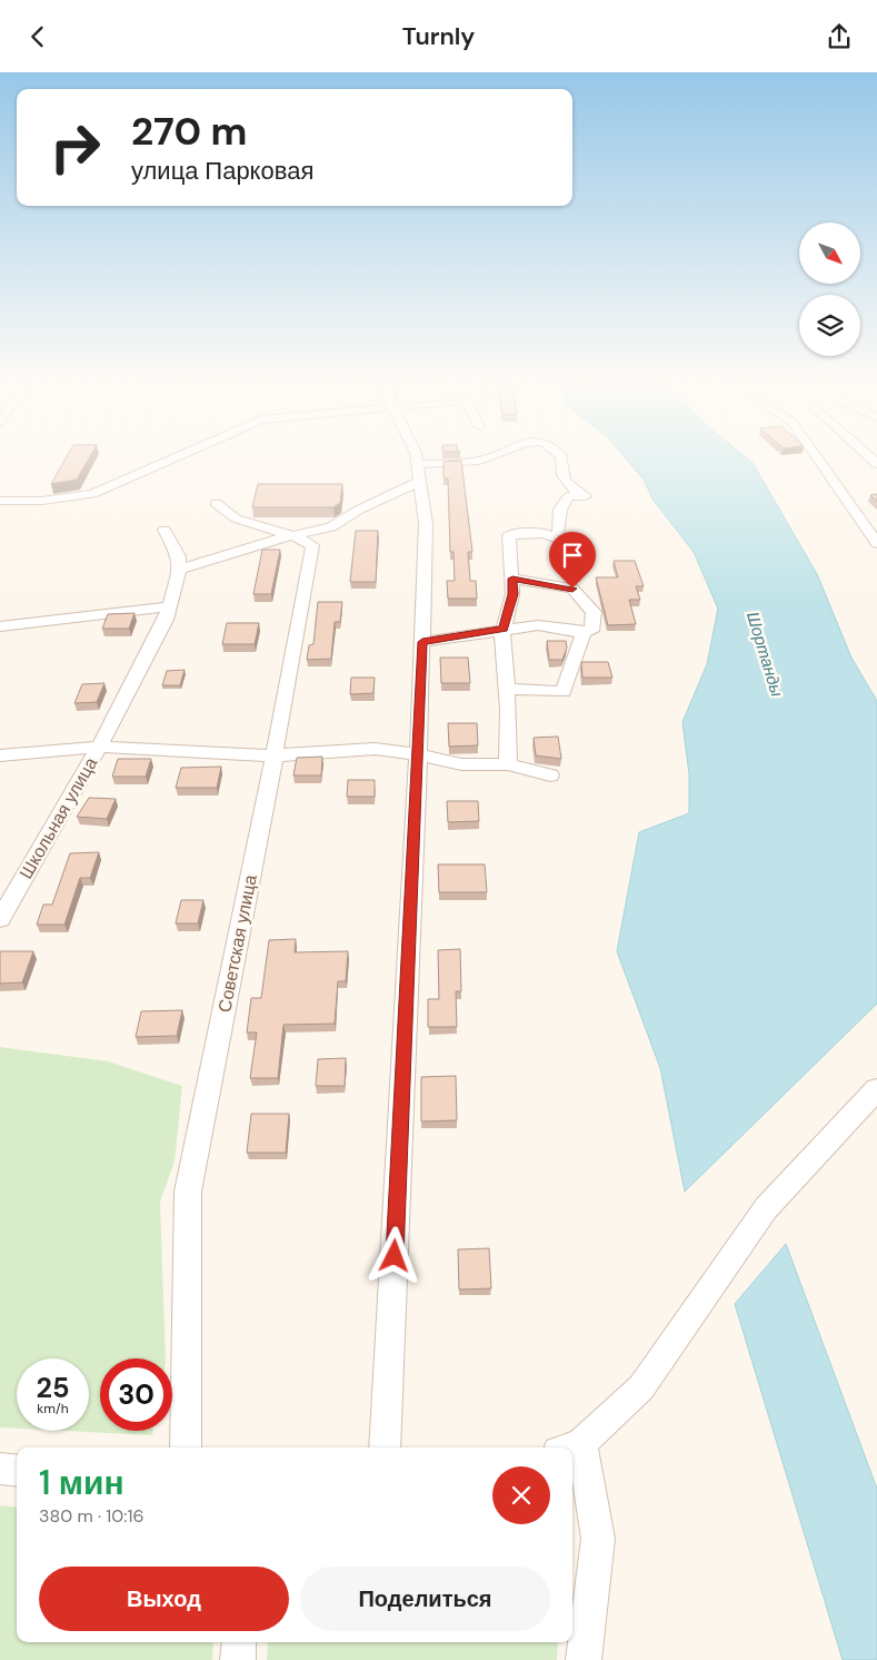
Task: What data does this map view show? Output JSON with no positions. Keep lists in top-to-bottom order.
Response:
{
  "streets": {
    "street": ["Школьная улица", "Советская улица"]
  },
  "water": ["Шортанды"],
  "north": "bottom right",
  "page": {
    "header": "Turnly",
    "turn": ["270 m", "улица Парковая"],
    "speed": "25 km/h",
    "limit": "30",
    "heading": ["1 мин", "380 m · 10:16"],
    "buttons": ["Выход", "Поделиться"]
  }
}
